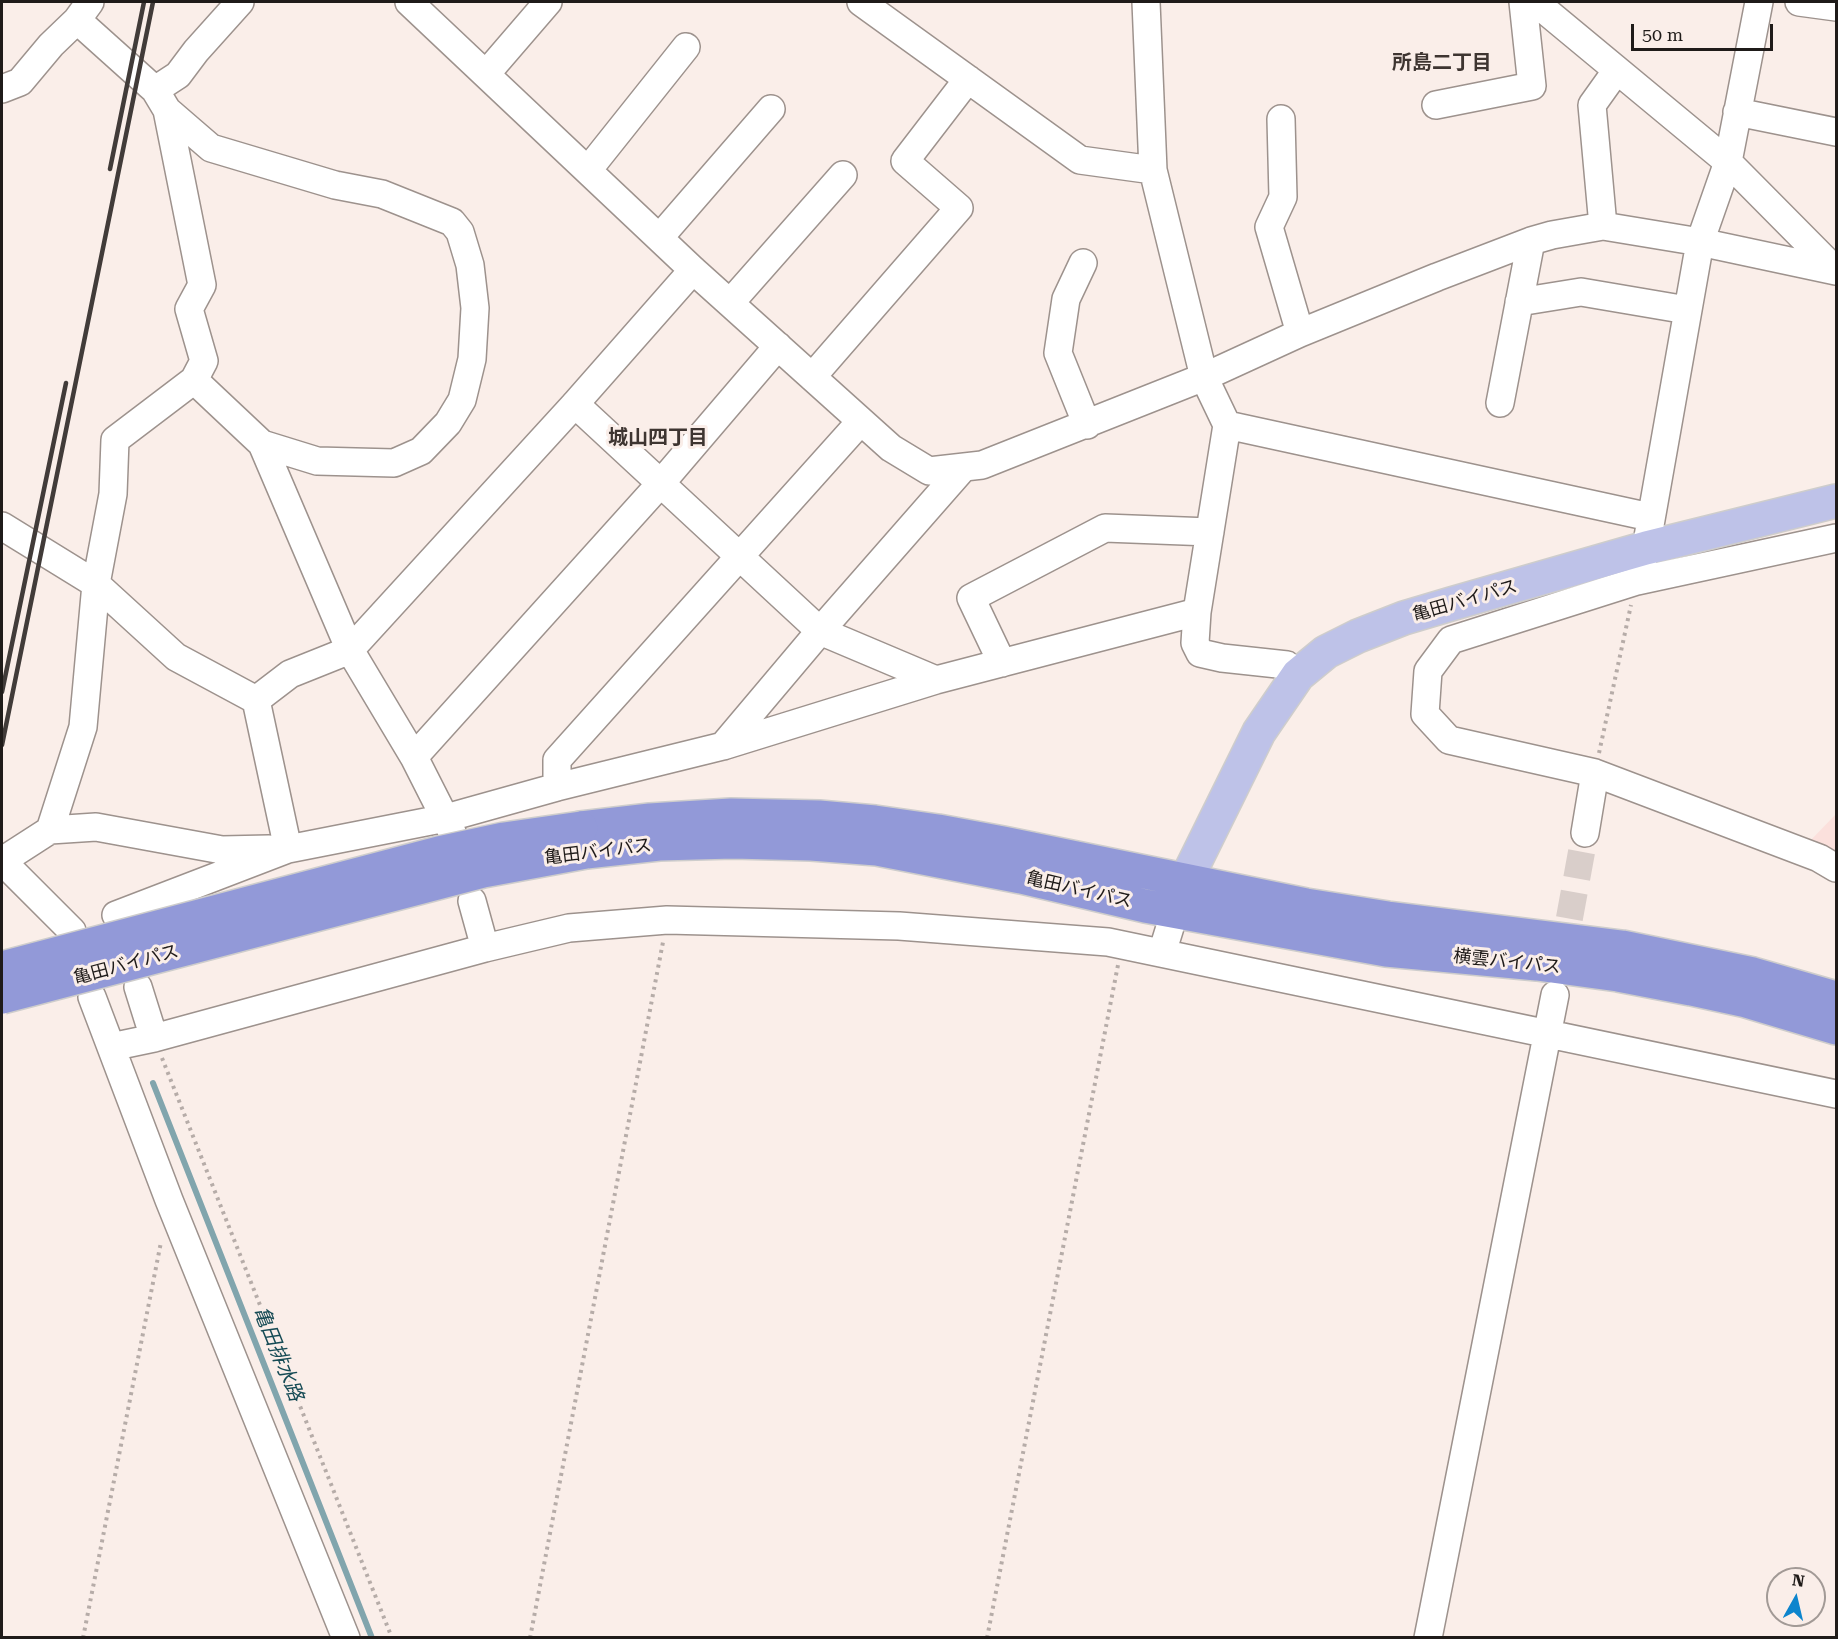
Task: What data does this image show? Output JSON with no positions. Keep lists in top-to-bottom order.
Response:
{
  "streets": {
    "highway": ["亀田バイパス", "横雲バイパス"]
  },
  "crossings": [
    ["亀田バイパス", "横雲バイパス"]
  ],
  "districts": ["所島二丁目", "城山四丁目"],
  "water": ["亀田排水路"],
  "scale_bar": "50 m",
  "north": "top"
}
